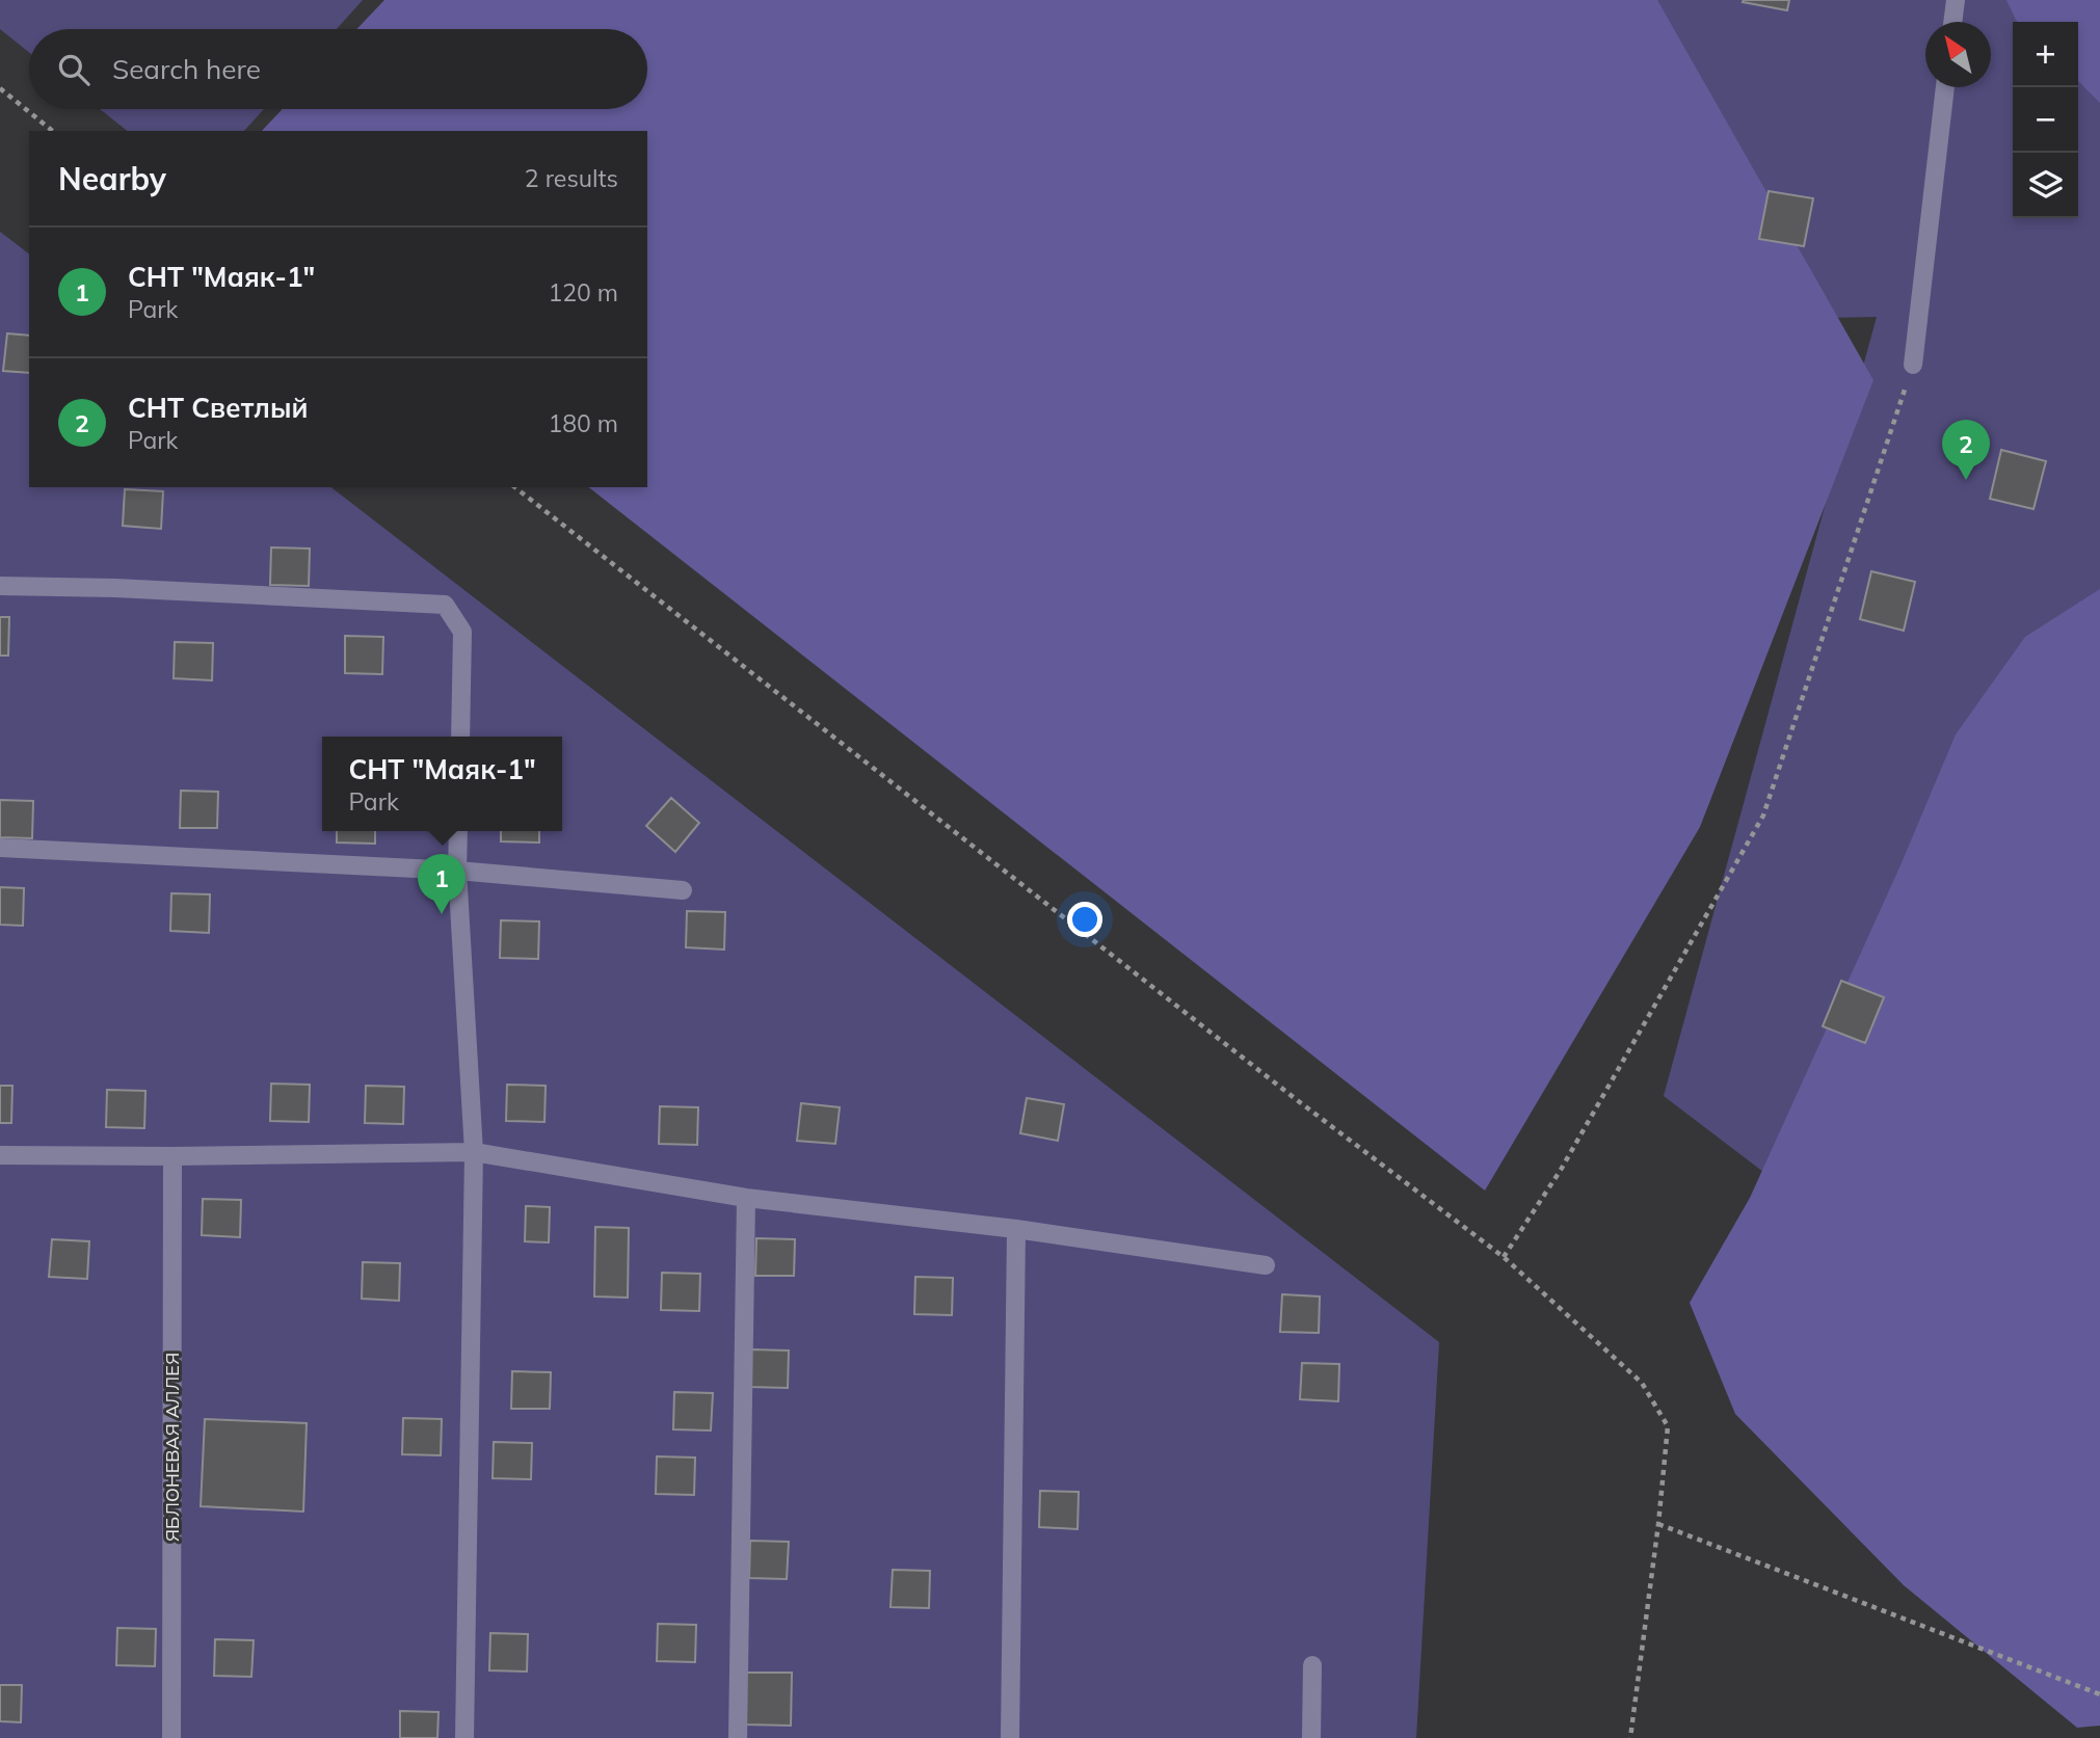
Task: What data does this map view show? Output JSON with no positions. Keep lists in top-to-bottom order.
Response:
{
  "streets": {
    "lane": ["ЯБЛОНЕВАЯ АЛЛЕЯ"]
  },
  "north": "top left",
  "page": {
    "map_buttons": ["+", "−"],
    "search": "Search here",
    "heading": ["Nearby", "2 results"],
    "list": [
      {
        "mark": "1",
        "name": "СНТ \"Маяк-1\"",
        "note": "Park",
        "value": "120 m"
      },
      {
        "mark": "2",
        "name": "СНТ Светлый",
        "note": "Park",
        "value": "180 m"
      }
    ],
    "pins": ["2", "1"],
    "popup": ["СНТ \"Маяк-1\"", "Park"]
  }
}
